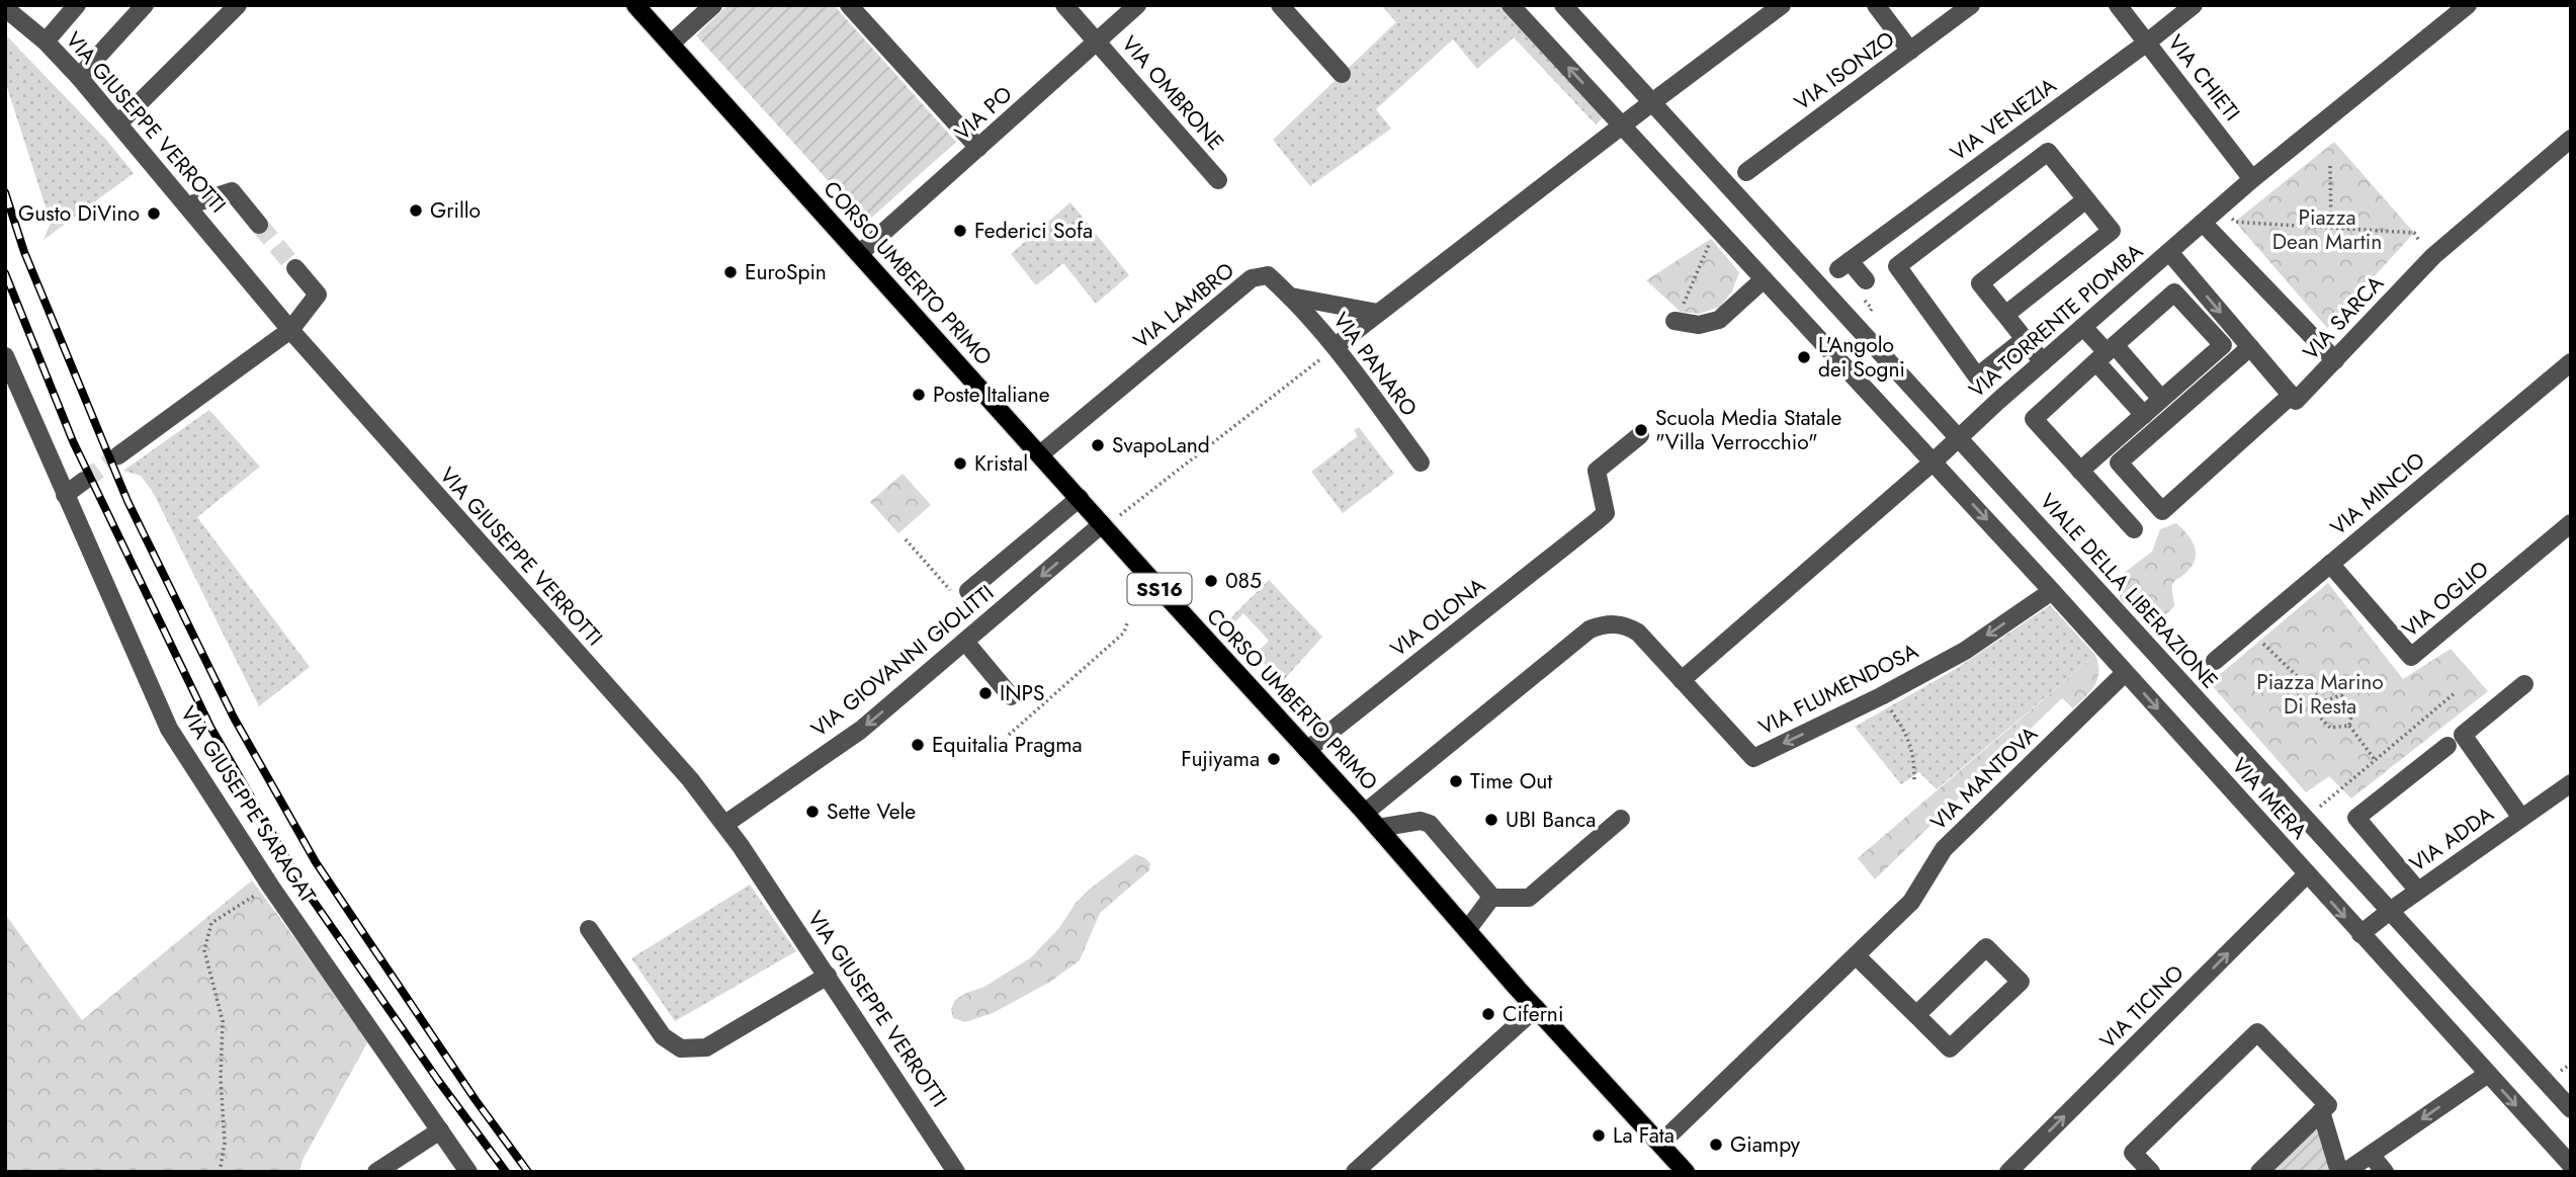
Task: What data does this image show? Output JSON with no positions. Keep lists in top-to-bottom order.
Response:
{
  "streets": {
    "main road": ["CORSO UMBERTO PRIMO", "SS16"],
    "street": [
      "VIA ISONZO",
      "VIA CHIETI",
      "VIA OMBRONE",
      "VIA PO",
      "VIA VENEZIA",
      "VIA GIUSEPPE VERROTTI",
      "VIA LAMBRO",
      "VIA SARCA",
      "VIA TORRENTE PIOMBA",
      "VIA PANARO",
      "VIA MINCIO",
      "VIALE DELLA LIBERAZIONE",
      "VIA OGLIO",
      "VIA OLONA",
      "VIA GIOVANNI GIOLITTI",
      "VIA FLUMENDOSA",
      "VIA MANTOVA",
      "VIA IMERA",
      "VIA GIUSEPPE SARAGAT",
      "VIA ADDA",
      "VIA TICINO"
    ]
  },
  "crossings": [
    ["VIA CHIETI", "VIA VENEZIA"],
    ["VIA CHIETI", "VIA TORRENTE PIOMBA"],
    ["VIA OMBRONE", "VIA PO"],
    ["VIA PO", "CORSO UMBERTO PRIMO"],
    ["VIA GIUSEPPE VERROTTI", "VIA GIOVANNI GIOLITTI"],
    ["CORSO UMBERTO PRIMO", "VIA LAMBRO"],
    ["CORSO UMBERTO PRIMO", "VIA OLONA"],
    ["CORSO UMBERTO PRIMO", "VIA GIOVANNI GIOLITTI"],
    ["CORSO UMBERTO PRIMO", "VIA FLUMENDOSA"],
    ["CORSO UMBERTO PRIMO", "VIA MANTOVA"],
    ["VIA LAMBRO", "VIA PANARO"],
    ["VIA TORRENTE PIOMBA", "VIALE DELLA LIBERAZIONE"],
    ["VIA TORRENTE PIOMBA", "VIA FLUMENDOSA"],
    ["VIA TORRENTE PIOMBA", "VIA IMERA"],
    ["VIA MINCIO", "VIA OGLIO"],
    ["VIALE DELLA LIBERAZIONE", "VIA ADDA"],
    ["VIA FLUMENDOSA", "VIA IMERA"],
    ["VIA MANTOVA", "VIA IMERA"],
    ["VIA IMERA", "VIA ADDA"],
    ["VIA IMERA", "VIA TICINO"]
  ],
  "one_way": ["VIA FLUMENDOSA", "VIA IMERA", "VIA TICINO"],
  "parks": ["Piazza Dean Martin", "Piazza Marino Di Resta"],
  "places": [
    "Grillo",
    "Gusto DiVino",
    "Federici Sofa",
    "EuroSpin",
    "L'Angolo dei Sogni",
    "Poste Italiane",
    "Scuola Media Statale \"Villa Verrocchio\"",
    "SvapoLand",
    "Kristal",
    "085",
    "INPS",
    "Equitalia Pragma",
    "Fujiyama",
    "Time Out",
    "Sette Vele",
    "UBI Banca",
    "Ciferni",
    "La Fata",
    "Giampy"
  ]
}
